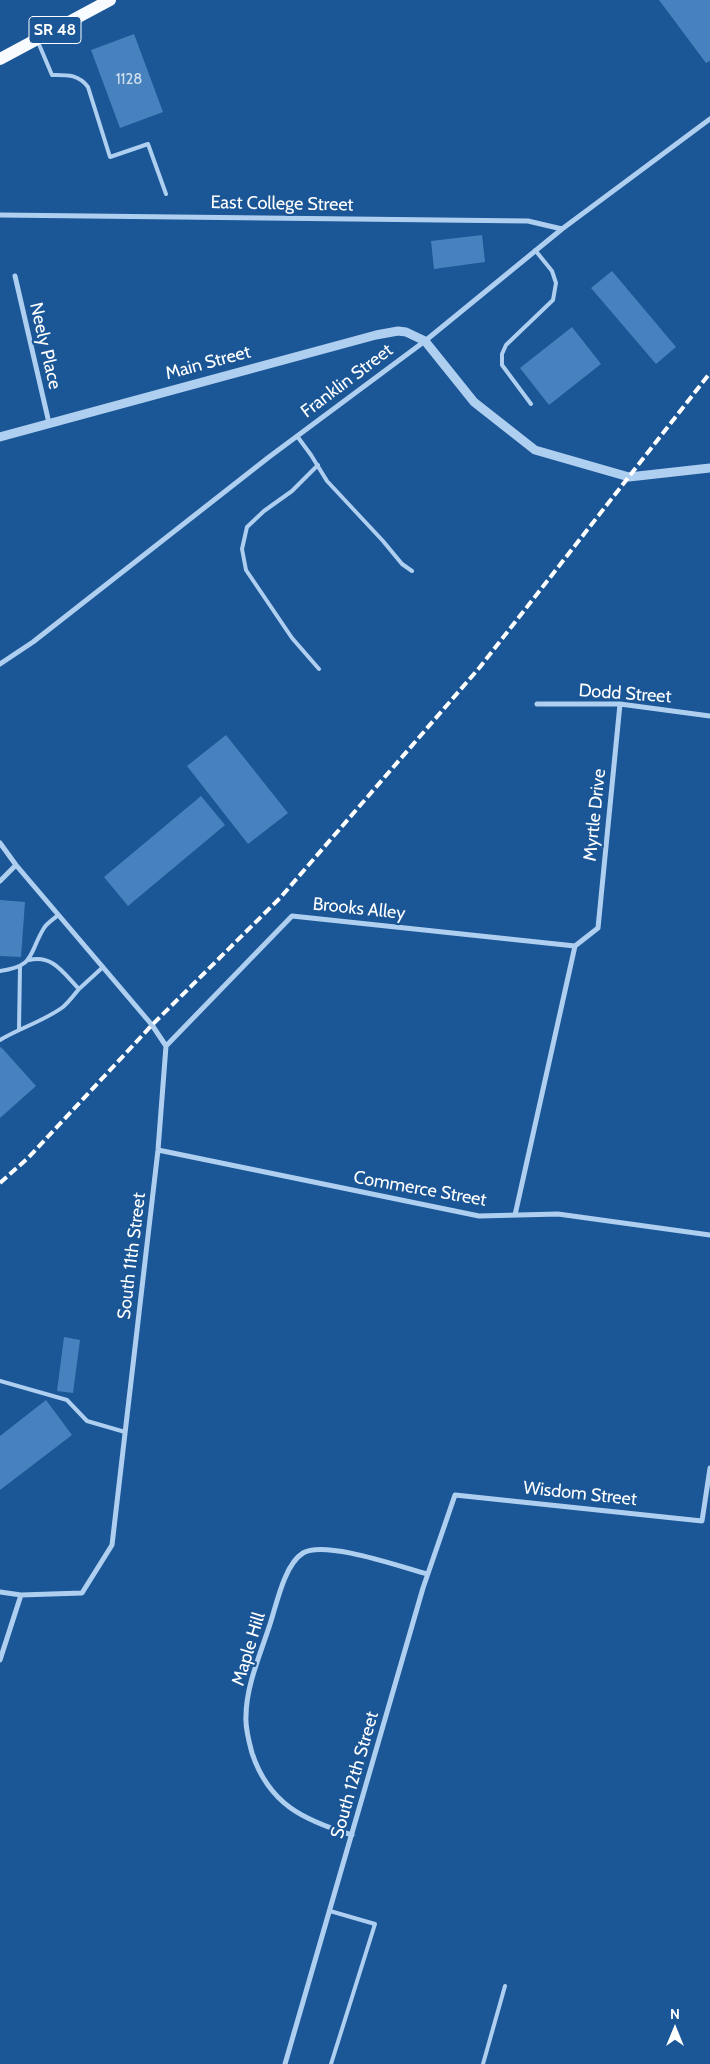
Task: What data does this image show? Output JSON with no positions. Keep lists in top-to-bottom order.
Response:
{
  "streets": {
    "main road": ["SR 48"],
    "street": [
      "East College Street",
      "Neely Place",
      "Main Street",
      "Franklin Street",
      "Dodd Street",
      "Myrtle Drive",
      "Brooks Alley",
      "Commerce Street",
      "South 11th Street",
      "Wisdom Street",
      "Maple Hill",
      "South 12th Street"
    ]
  },
  "crossings": [
    ["East College Street", "Franklin Street"],
    ["Neely Place", "Main Street"],
    ["Main Street", "Franklin Street"],
    ["Dodd Street", "Myrtle Drive"],
    ["Myrtle Drive", "Brooks Alley"],
    ["Brooks Alley", "South 11th Street"],
    ["Commerce Street", "South 11th Street"],
    ["Wisdom Street", "South 12th Street"],
    ["Maple Hill", "South 12th Street"]
  ],
  "house_numbers": ["1128"],
  "north": "top"
}
